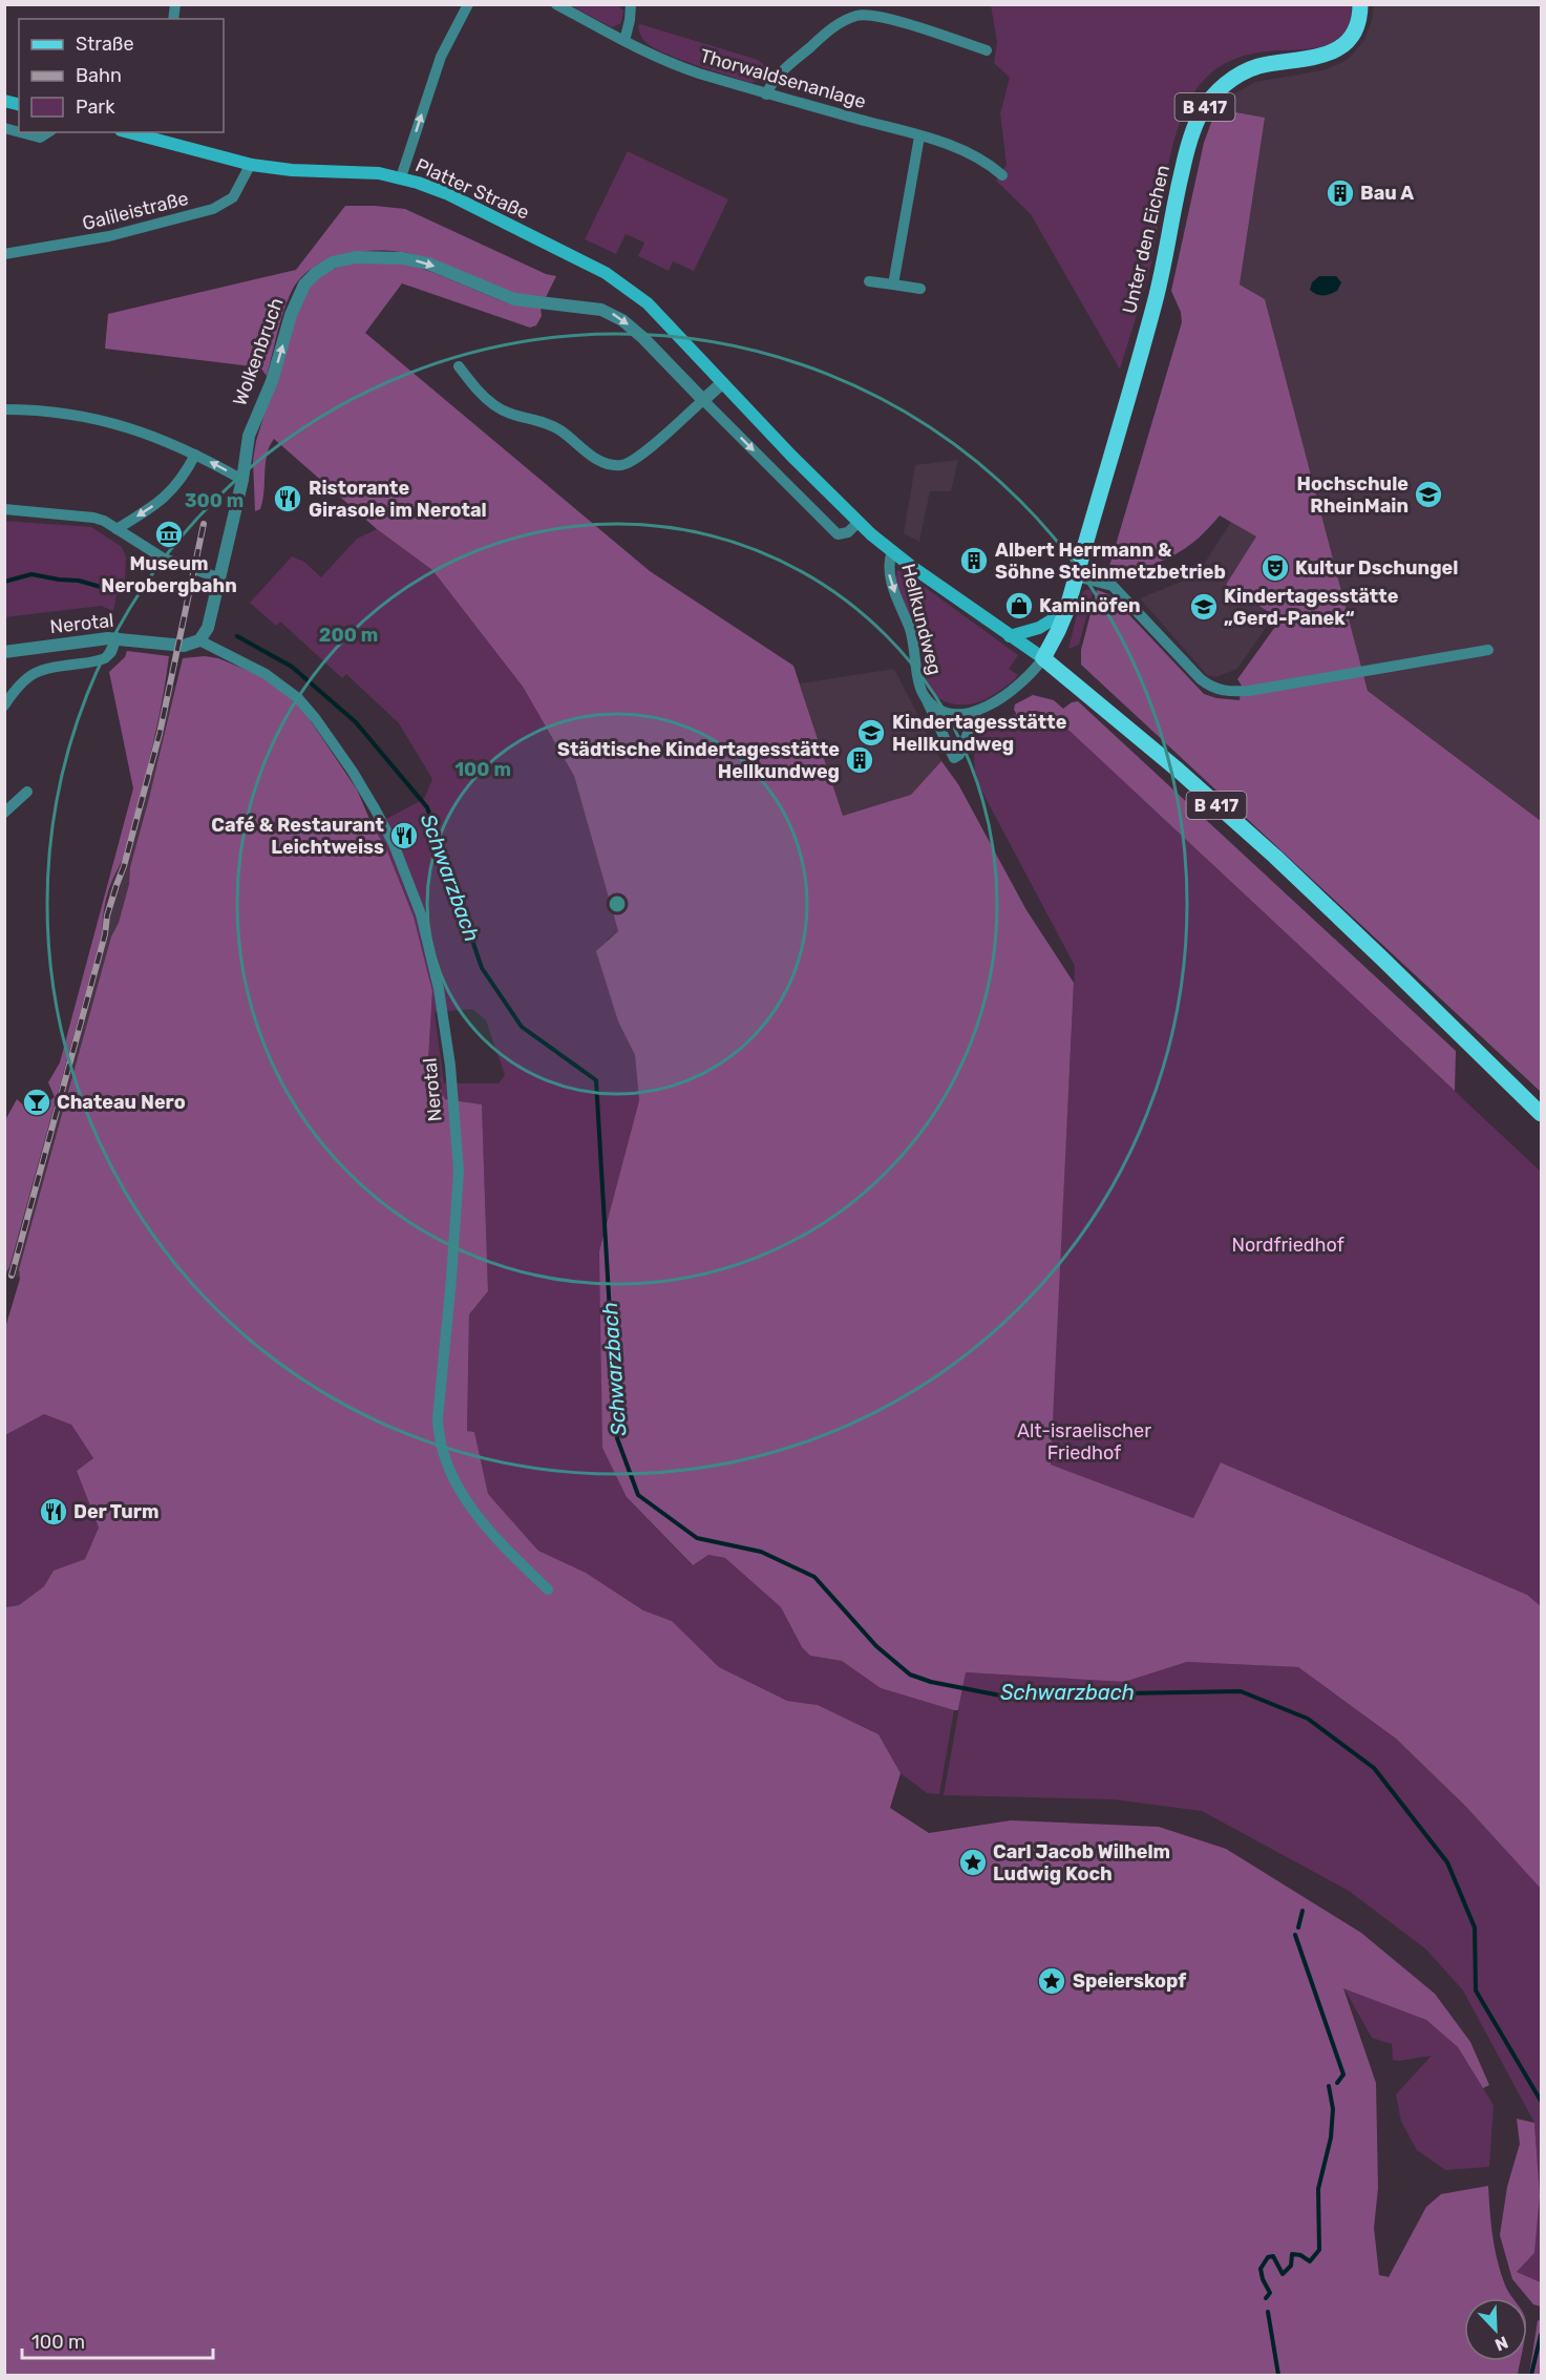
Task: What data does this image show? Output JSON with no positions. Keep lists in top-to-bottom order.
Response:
{
  "streets": {
    "main road": ["B 417", "Platter Straße", "Unter den Eichen"],
    "street": [
      "Thorwaldsenanlage",
      "Galileistraße",
      "Wolkenbruch",
      "Hellkundweg",
      "Nerotal"
    ]
  },
  "crossings": [
    ["B 417", "Platter Straße"],
    ["B 417", "Unter den Eichen"],
    ["Platter Straße", "Galileistraße"],
    ["Platter Straße", "Unter den Eichen"],
    ["Platter Straße", "Hellkundweg"]
  ],
  "one_way": ["Hellkundweg"],
  "water": ["Schwarzbach"],
  "parks": ["Nordfriedhof", "Alt-israelischer Friedhof"],
  "places": {
    "building": ["Bau A", "Albert Herrmann & Söhne Steinmetzbetrieb", "Städtische Kindertagesstätte Hellkundweg"],
    "school or university": ["Hochschule RheinMain", "Kindertagesstätte „Gerd-Panek“", "Kindertagesstätte Hellkundweg"],
    "restaurant": ["Ristorante Girasole im Nerotal", "Café & Restaurant Leichtweiss", "Der Turm"],
    "museum": ["Museum Nerobergbahn"],
    "theatre": ["Kultur Dschungel"],
    "shop": ["Kaminöfen"],
    "bar": ["Chateau Nero"],
    "place": ["Carl Jacob Wilhelm Ludwig Koch", "Speierskopf"]
  },
  "legend": ["Straße", "Bahn", "Park"],
  "scale_bar": "100 m",
  "north": "bottom right",
  "rings": ["300 m", "200 m", "100 m"]
}
